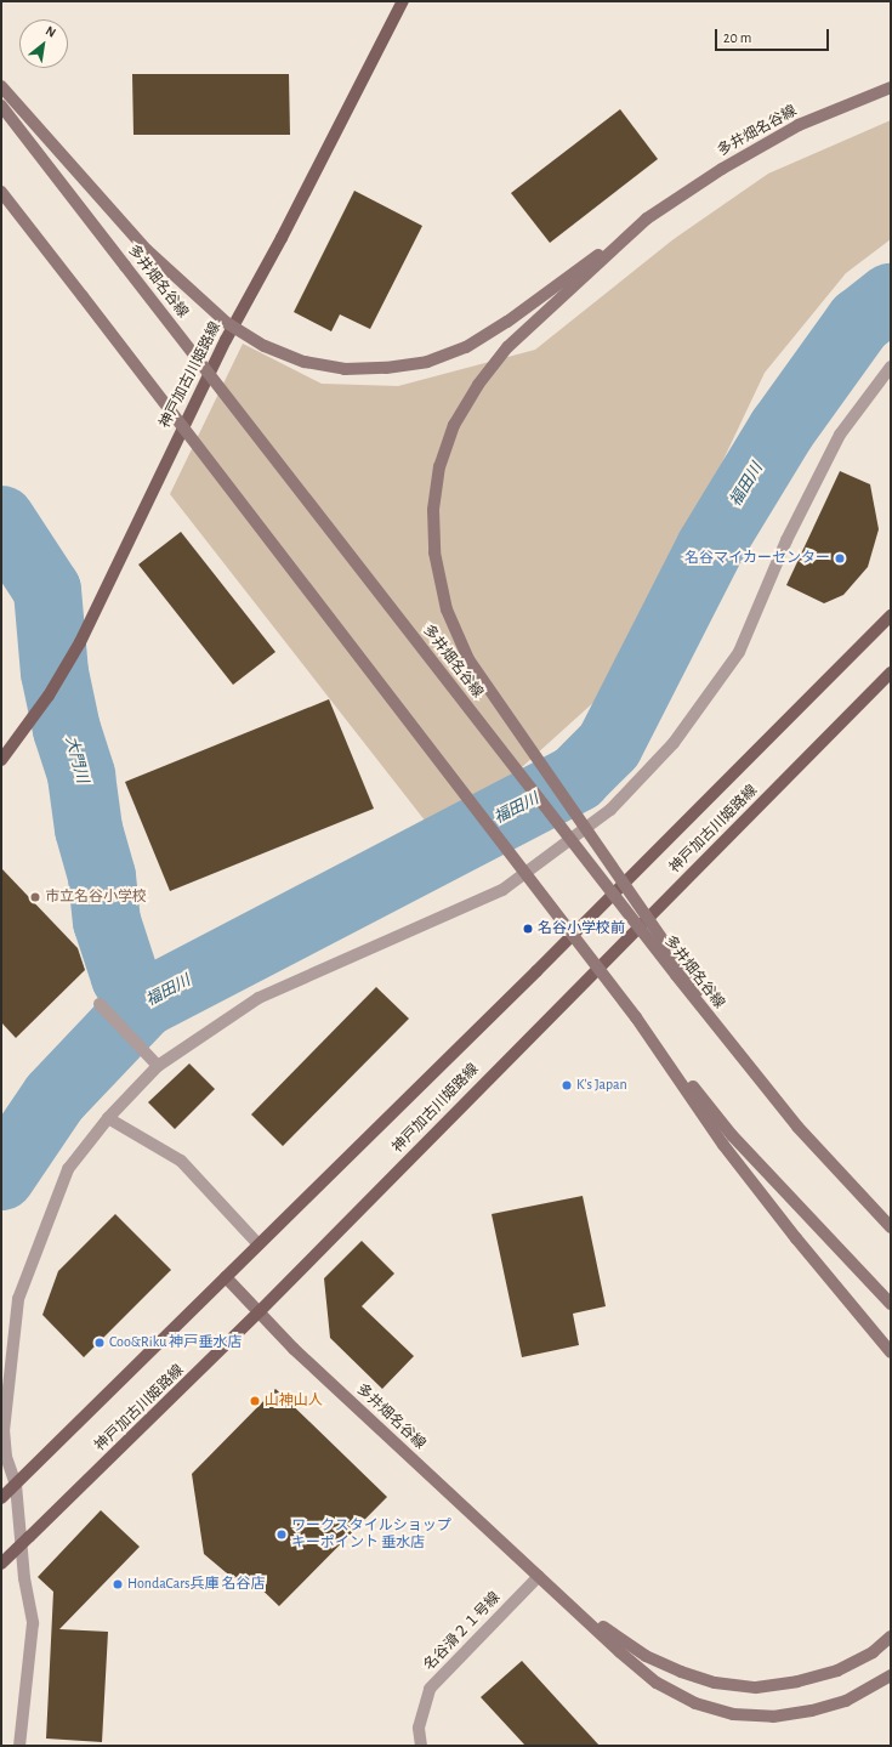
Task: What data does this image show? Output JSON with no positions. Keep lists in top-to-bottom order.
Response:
{
  "streets": {
    "main road": ["神戸加古川姫路線"],
    "street": ["多井畑名谷線", "名谷滑２１号線"]
  },
  "crossings": [
    ["多井畑名谷線", "神戸加古川姫路線"],
    ["多井畑名谷線", "名谷滑２１号線"]
  ],
  "water": ["福田川", "大門川"],
  "places": [
    "名谷マイカーセンター",
    "市立名谷小学校",
    "名谷小学校前",
    "K's Japan",
    "Coo&Riku 神戸垂水店",
    "山神山人",
    "ワークスタイルショップ キーポイント 垂水店",
    "HondaCars兵庫 名谷店"
  ],
  "scale_bar": "20 m",
  "north": "top right"
}
